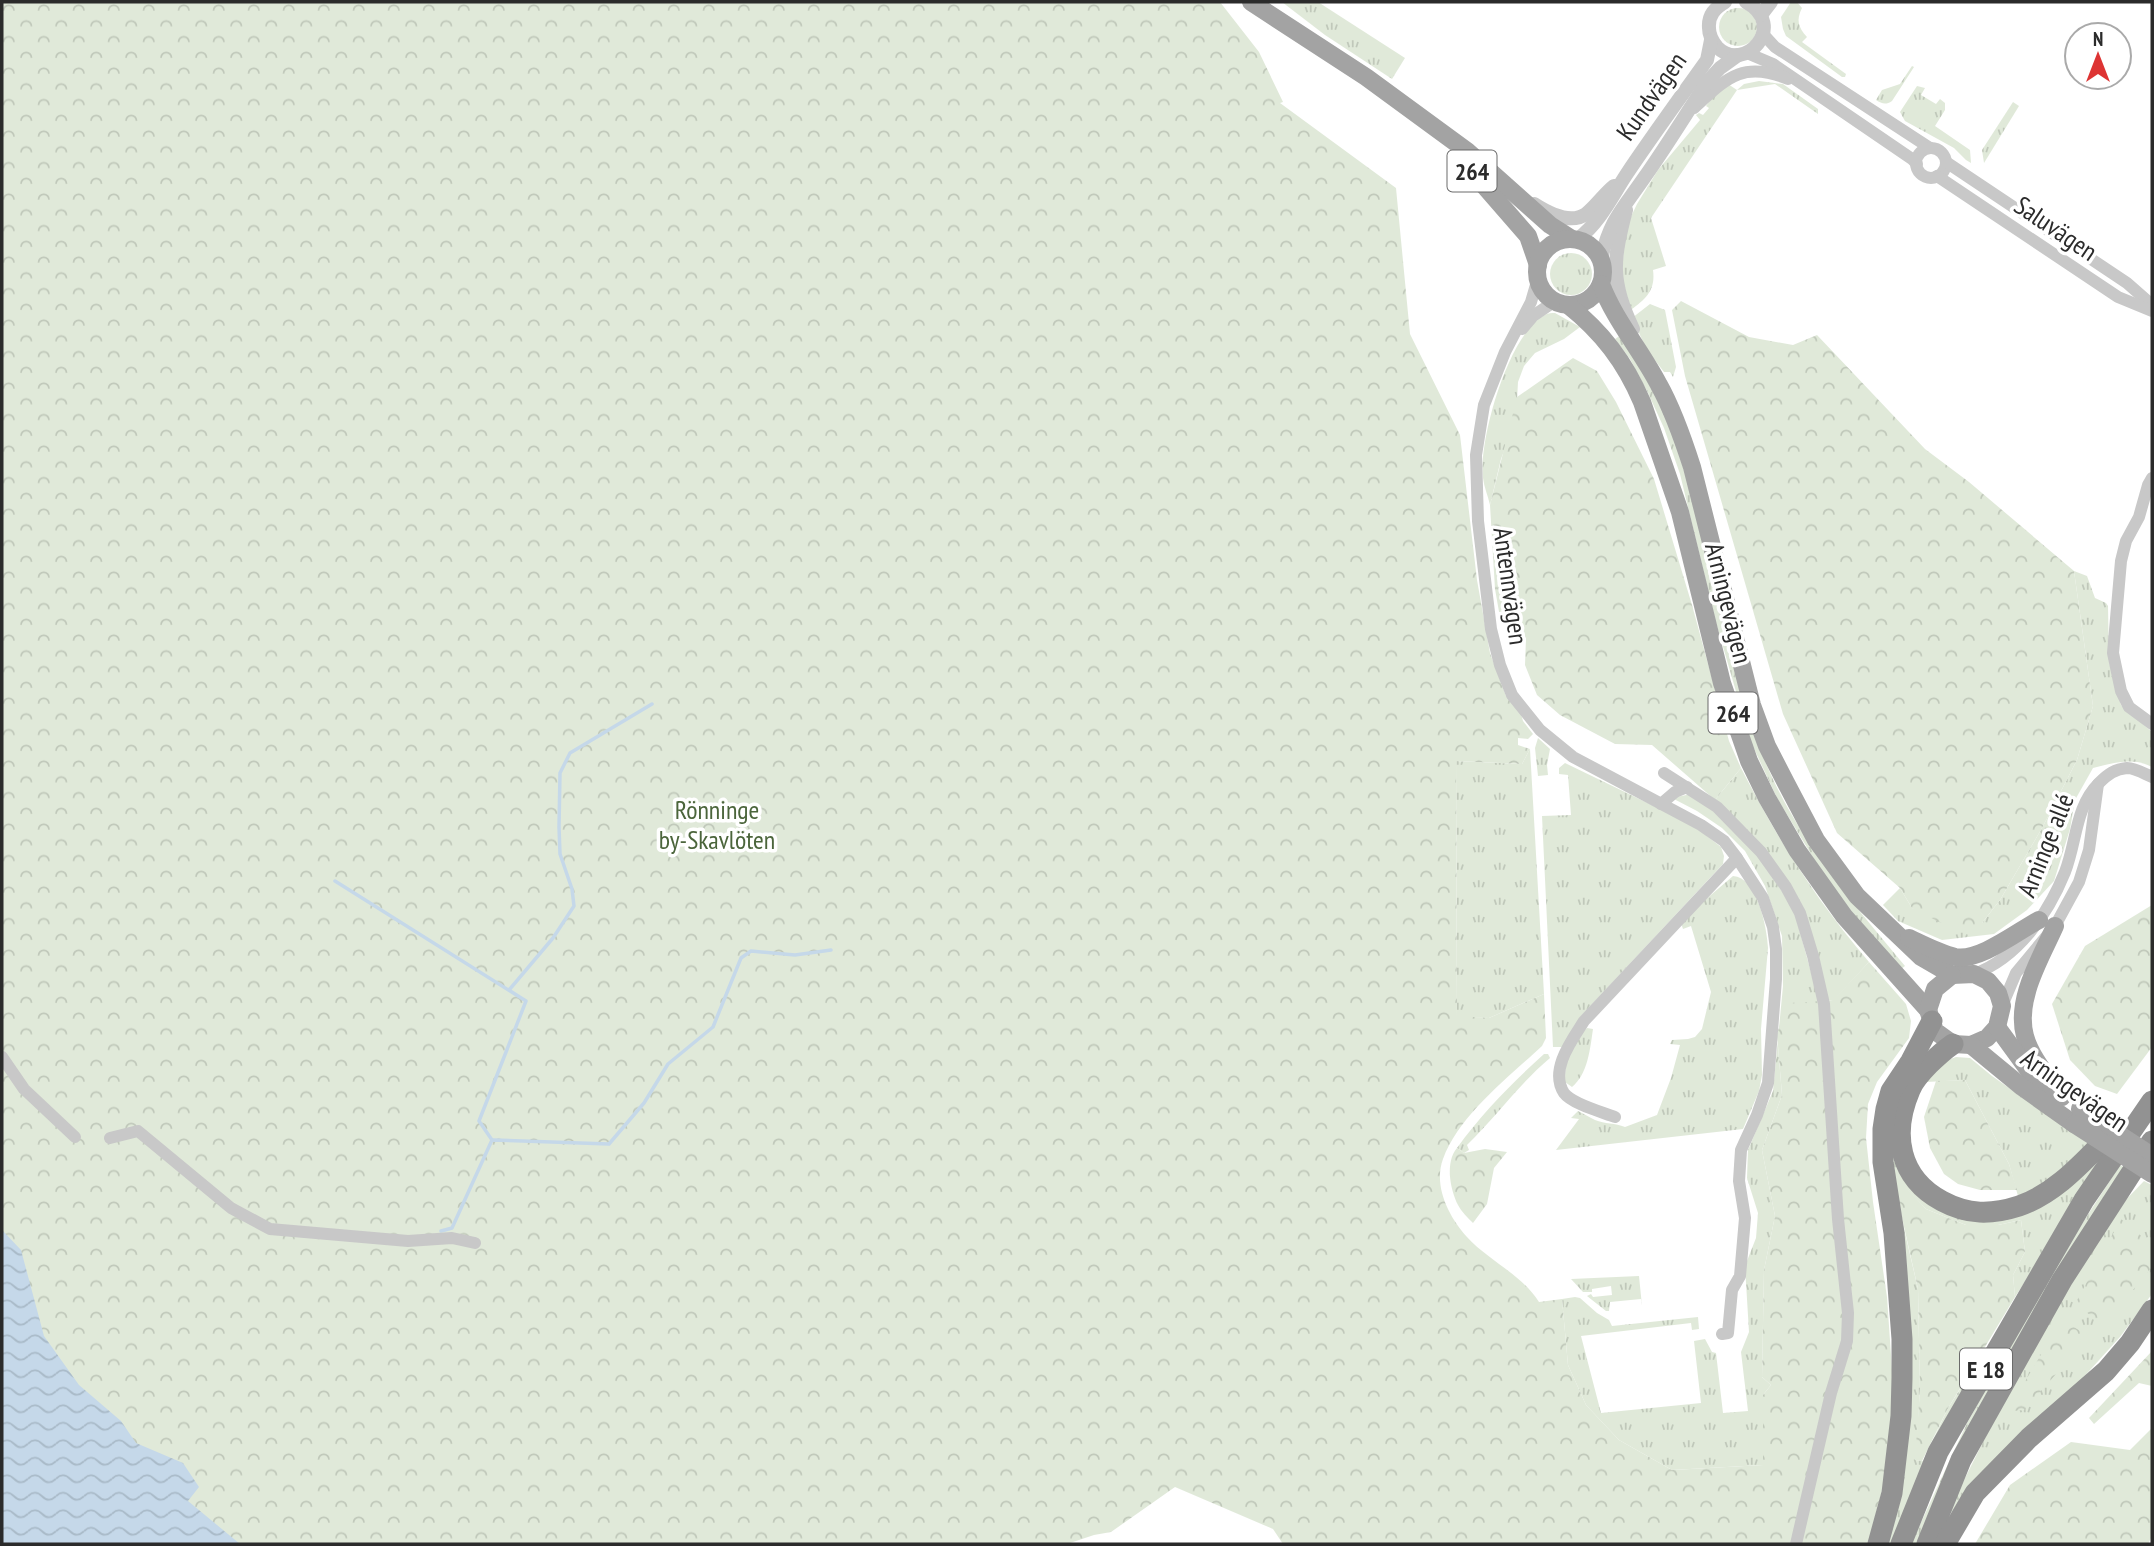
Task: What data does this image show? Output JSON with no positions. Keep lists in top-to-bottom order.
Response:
{
  "streets": {
    "highway": ["E 18"],
    "main road": ["264", "Arningevägen"],
    "street": [
      "Kundvägen",
      "Saluvägen",
      "Antennvägen",
      "Arninge allé"
    ]
  },
  "crossings": [
    ["Kundvägen", "264"],
    ["Kundvägen", "Saluvägen"],
    ["Kundvägen", "Antennvägen"],
    ["Kundvägen", "Arningevägen"],
    ["264", "Antennvägen"],
    ["264", "Arningevägen"],
    ["Antennvägen", "Arningevägen"],
    ["Arningevägen", "Arninge allé"]
  ],
  "parks": ["Rönninge by-Skavlöten"],
  "north": "top"
}
